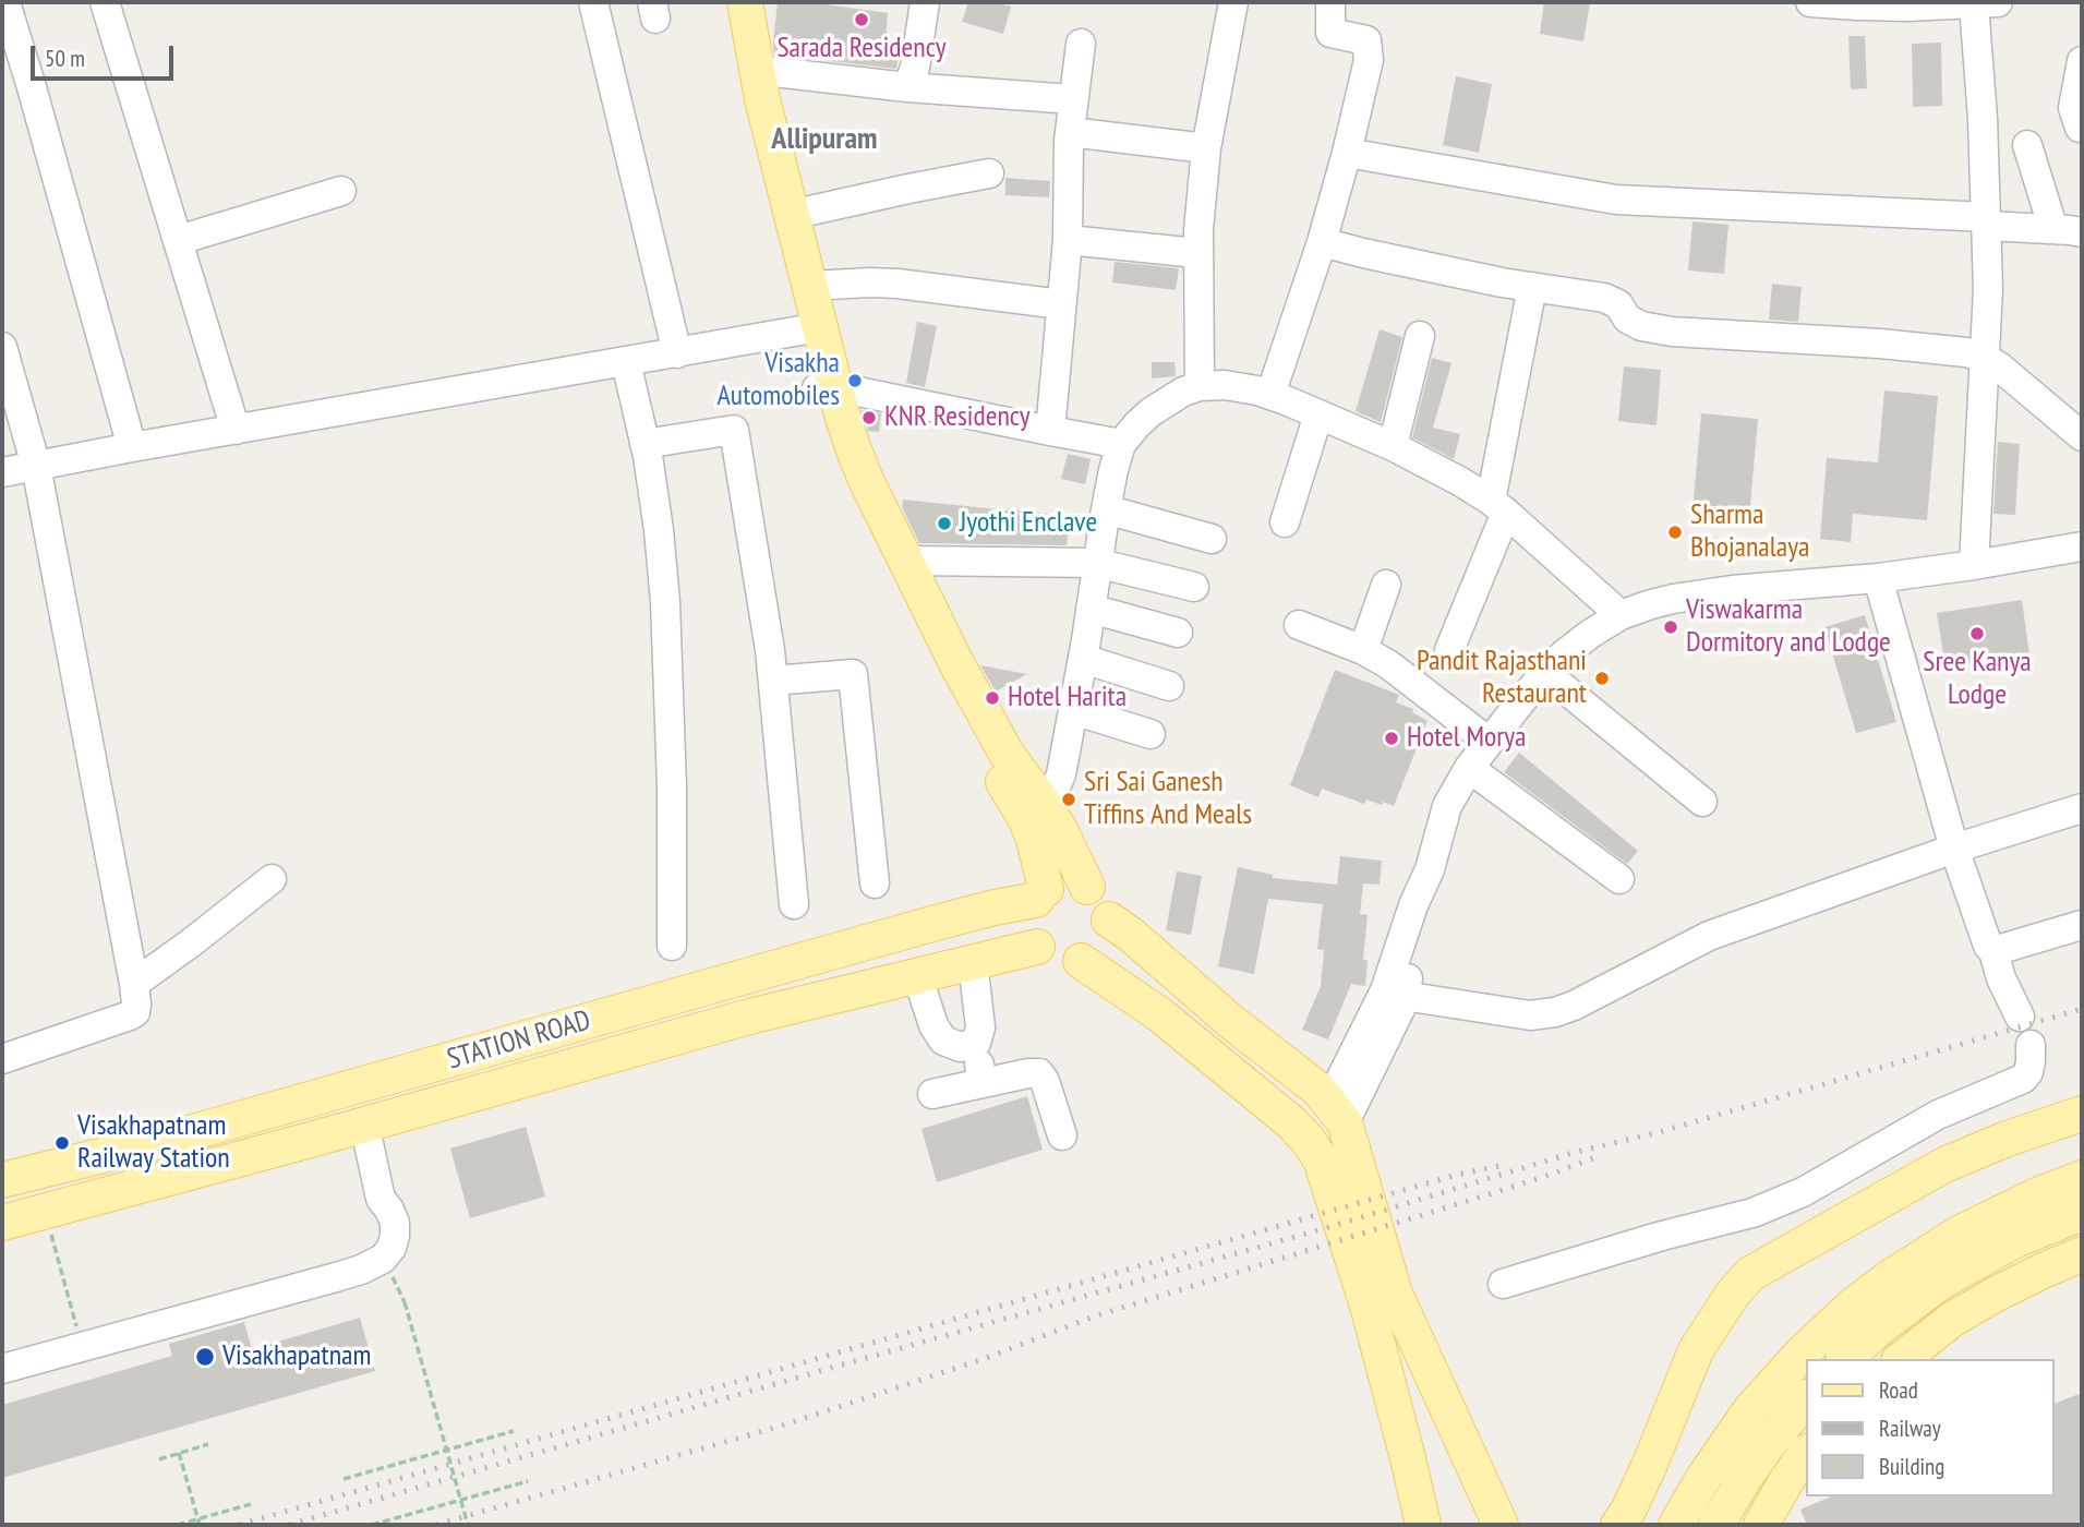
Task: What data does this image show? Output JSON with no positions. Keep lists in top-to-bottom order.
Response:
{
  "streets": {
    "main road": ["STATION ROAD"]
  },
  "districts": ["Allipuram"],
  "places": [
    "Sarada Residency",
    "Visakha Automobiles",
    "KNR Residency",
    "Jyothi Enclave",
    "Sharma Bhojanalaya",
    "Viswakarma Dormitory and Lodge",
    "Sree Kanya Lodge",
    "Pandit Rajasthani Restaurant",
    "Hotel Harita",
    "Hotel Morya",
    "Sri Sai Ganesh Tiffins And Meals",
    "Visakhapatnam Railway Station",
    "Visakhapatnam"
  ],
  "legend": ["Road", "Railway", "Building"],
  "scale_bar": "50 m"
}
